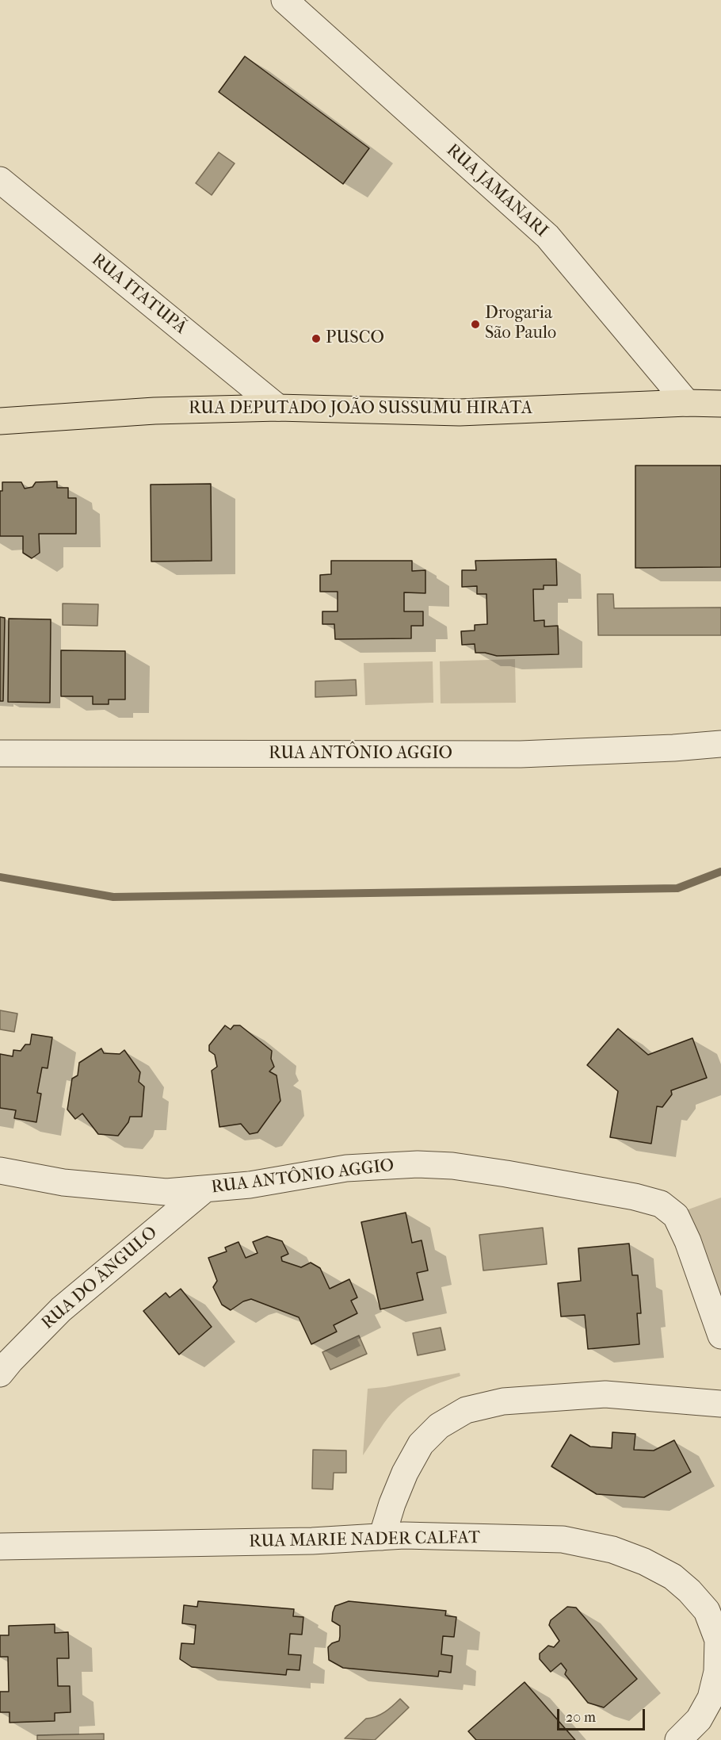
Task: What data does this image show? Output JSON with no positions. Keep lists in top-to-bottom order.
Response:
{
  "streets": {
    "main road": ["RUA DEPUTADO JOÃO SUSSUMU HIRATA"],
    "street": [
      "RUA JAMANARI",
      "RUA ITATUPÃ",
      "RUA ANTÔNIO AGGIO",
      "RUA DO ÂNGULO",
      "RUA MARIE NADER CALFAT"
    ]
  },
  "crossings": [
    ["RUA JAMANARI", "RUA DEPUTADO JOÃO SUSSUMU HIRATA"],
    ["RUA ITATUPÃ", "RUA DEPUTADO JOÃO SUSSUMU HIRATA"],
    ["RUA ANTÔNIO AGGIO", "RUA DO ÂNGULO"]
  ],
  "places": ["Drogaria São Paulo", "PUSCO"],
  "scale_bar": "20 m"
}
